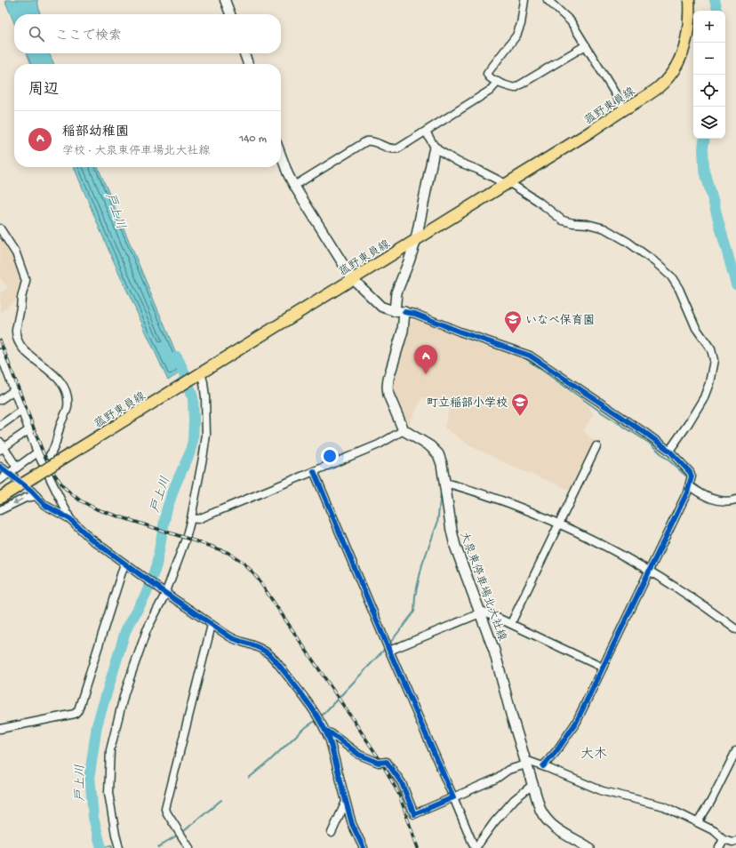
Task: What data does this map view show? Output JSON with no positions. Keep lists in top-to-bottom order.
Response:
{
  "streets": {
    "main road": ["菰野東員線", "大泉東停車場北大社線"]
  },
  "districts": ["大木"],
  "water": ["戸上川"],
  "places": {
    "school or university": ["いなべ保育園", "町立稲部小学校"]
  },
  "page": {
    "map_buttons": ["+", "−"],
    "search": "ここで検索",
    "heading": "周辺",
    "list": [
      {
        "mark": "A",
        "name": "稲部幼稚園",
        "note": "学校 · 大泉東停車場北大社線",
        "value": "140 m"
      }
    ],
    "pins": "A"
  }
}
